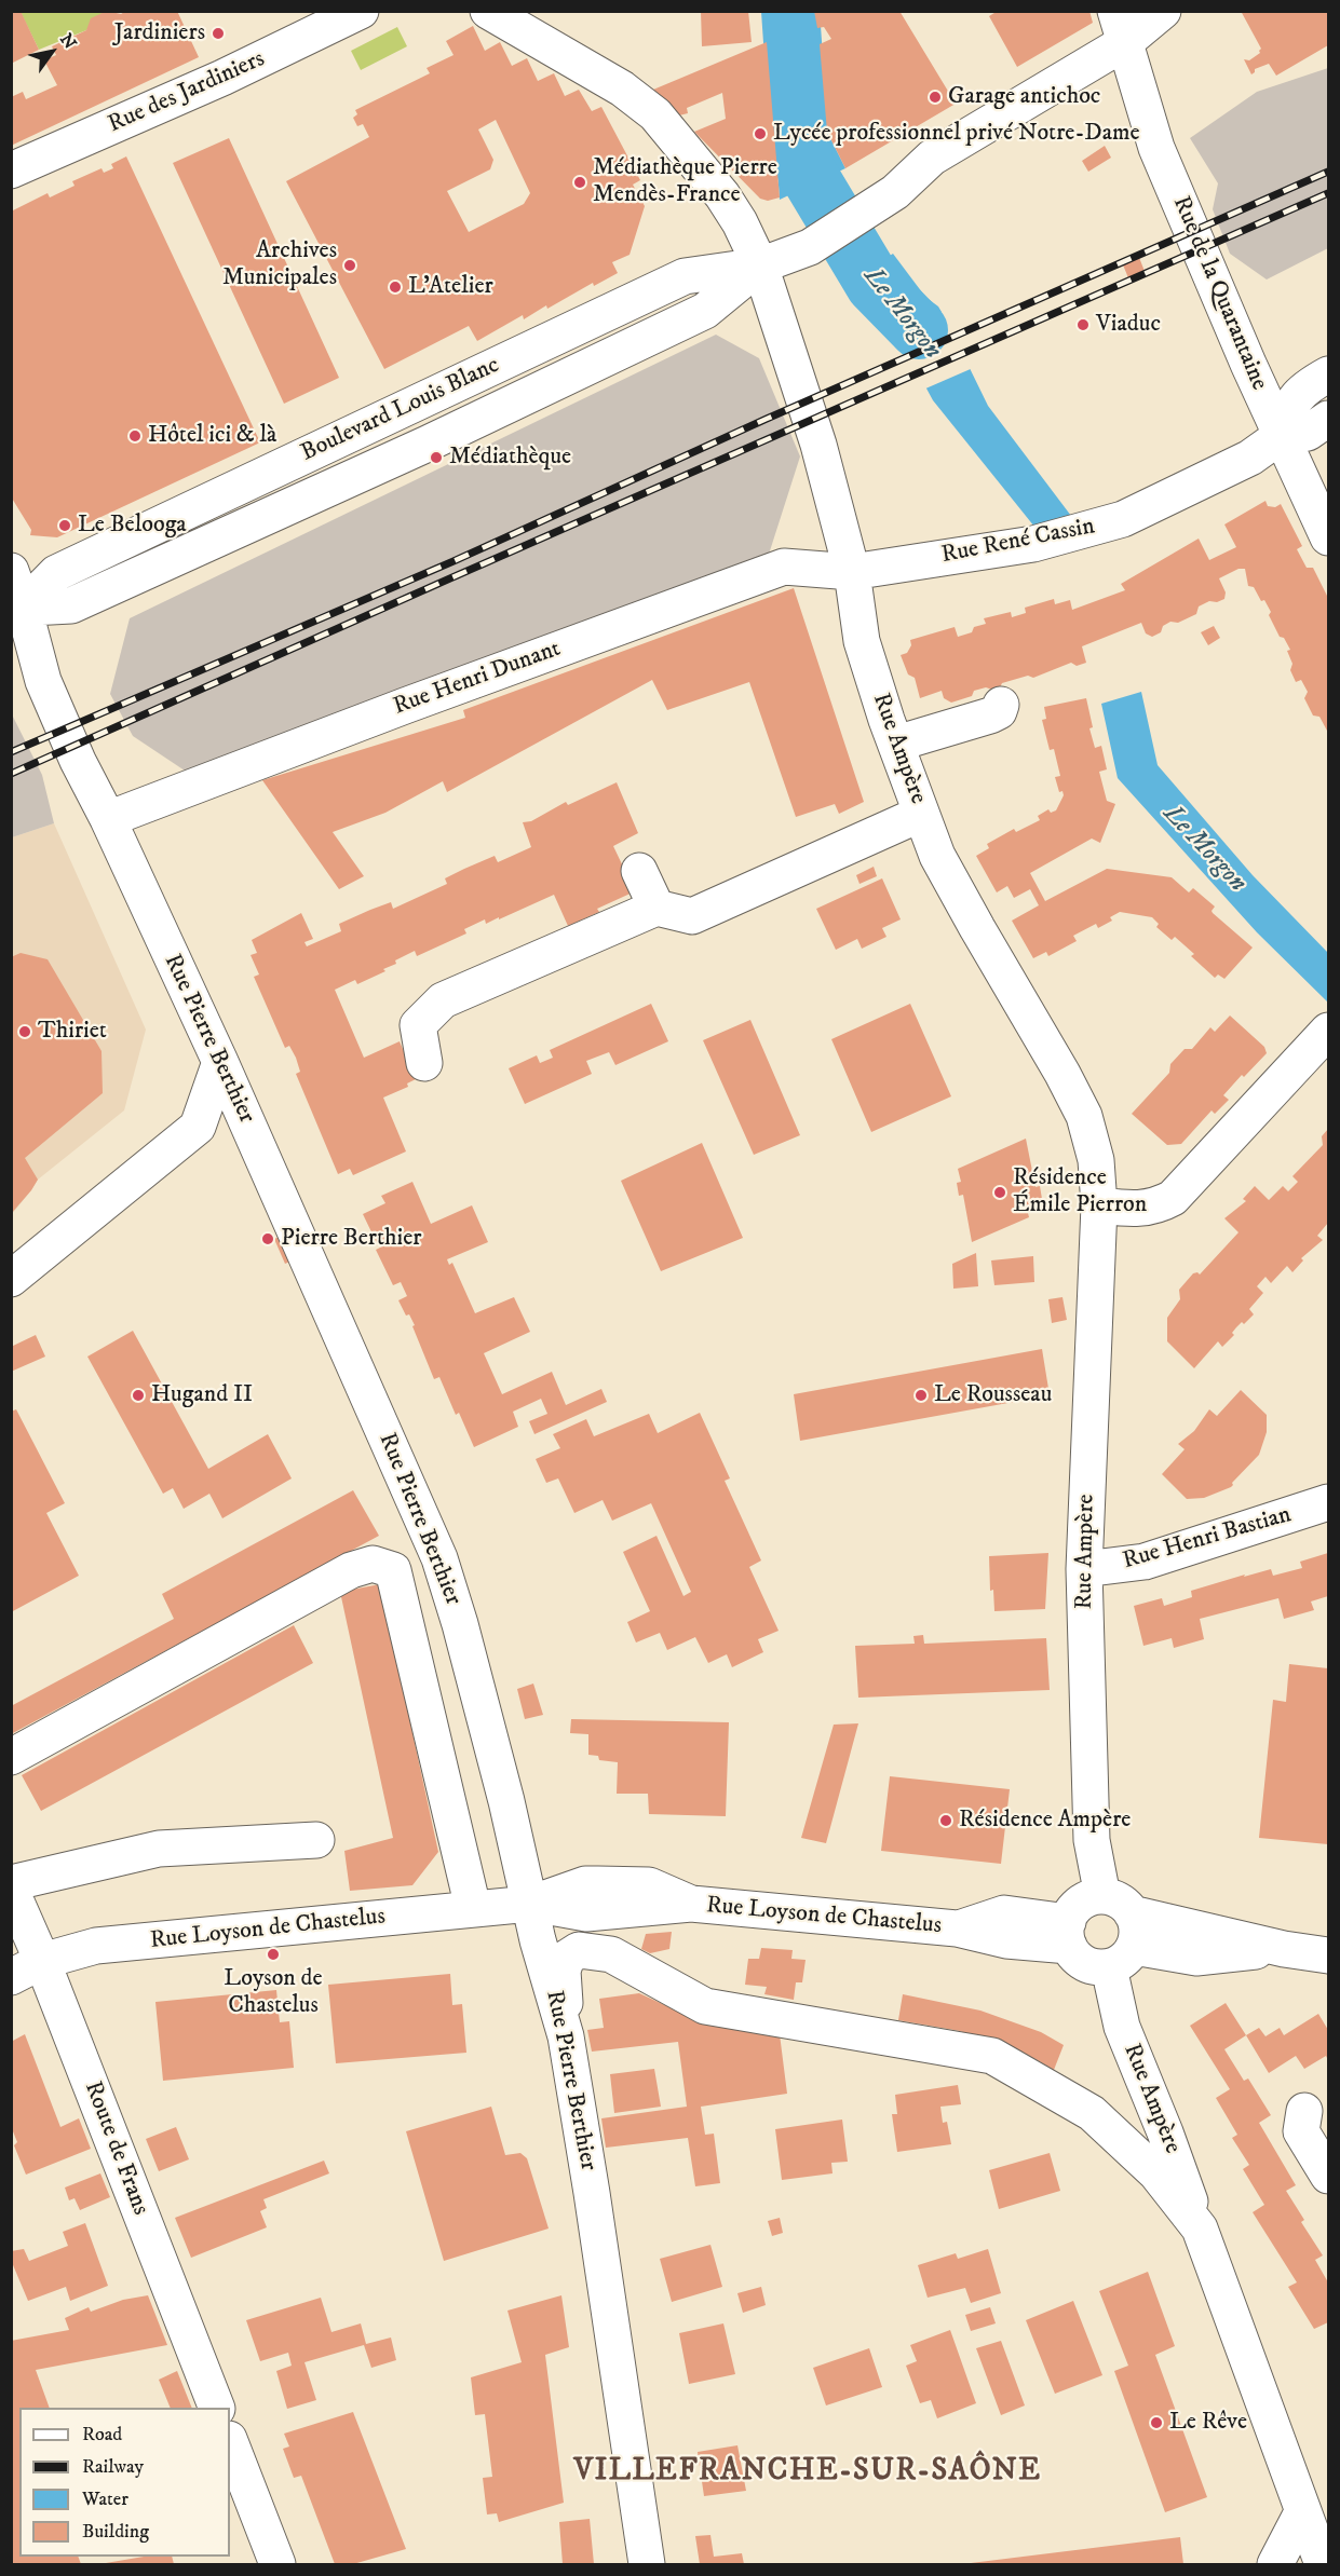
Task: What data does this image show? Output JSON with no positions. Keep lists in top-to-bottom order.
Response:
{
  "streets": {
    "street": [
      "Rue des Jardiniers",
      "Rue de la Quarantaine",
      "Boulevard Louis Blanc",
      "Rue René Cassin",
      "Rue Henri Dunant",
      "Rue Ampère",
      "Rue Pierre Berthier",
      "Rue Henri Bastian",
      "Rue Loyson de Chastelus",
      "Route de Frans"
    ]
  },
  "crossings": [
    ["Rue de la Quarantaine", "Boulevard Louis Blanc"],
    ["Rue de la Quarantaine", "Rue René Cassin"],
    ["Boulevard Louis Blanc", "Rue Ampère"],
    ["Boulevard Louis Blanc", "Rue Pierre Berthier"],
    ["Rue René Cassin", "Rue Henri Dunant"],
    ["Rue René Cassin", "Rue Ampère"],
    ["Rue Henri Dunant", "Rue Ampère"],
    ["Rue Henri Dunant", "Rue Pierre Berthier"],
    ["Rue Ampère", "Rue Henri Bastian"],
    ["Rue Pierre Berthier", "Rue Loyson de Chastelus"],
    ["Rue Loyson de Chastelus", "Route de Frans"]
  ],
  "districts": ["VILLEFRANCHE-SUR-SAÔNE"],
  "water": ["Le Morgon"],
  "places": [
    "Jardiniers",
    "Garage antichoc",
    "Lycée professionnel privé Notre-Dame",
    "Médiathèque Pierre Mendès-France",
    "Archives Municipales",
    "L'Atelier",
    "Viaduc",
    "Hôtel ici & là",
    "Médiathèque",
    "Le Belooga",
    "Thiriet",
    "Résidence Émile Pierron",
    "Pierre Berthier",
    "Hugand II",
    "Le Rousseau",
    "Résidence Ampère",
    "Loyson de Chastelus",
    "Le Rêve"
  ],
  "legend": [
    "Road",
    "Railway",
    "Water",
    "Building"
  ],
  "north": "top right"
}
